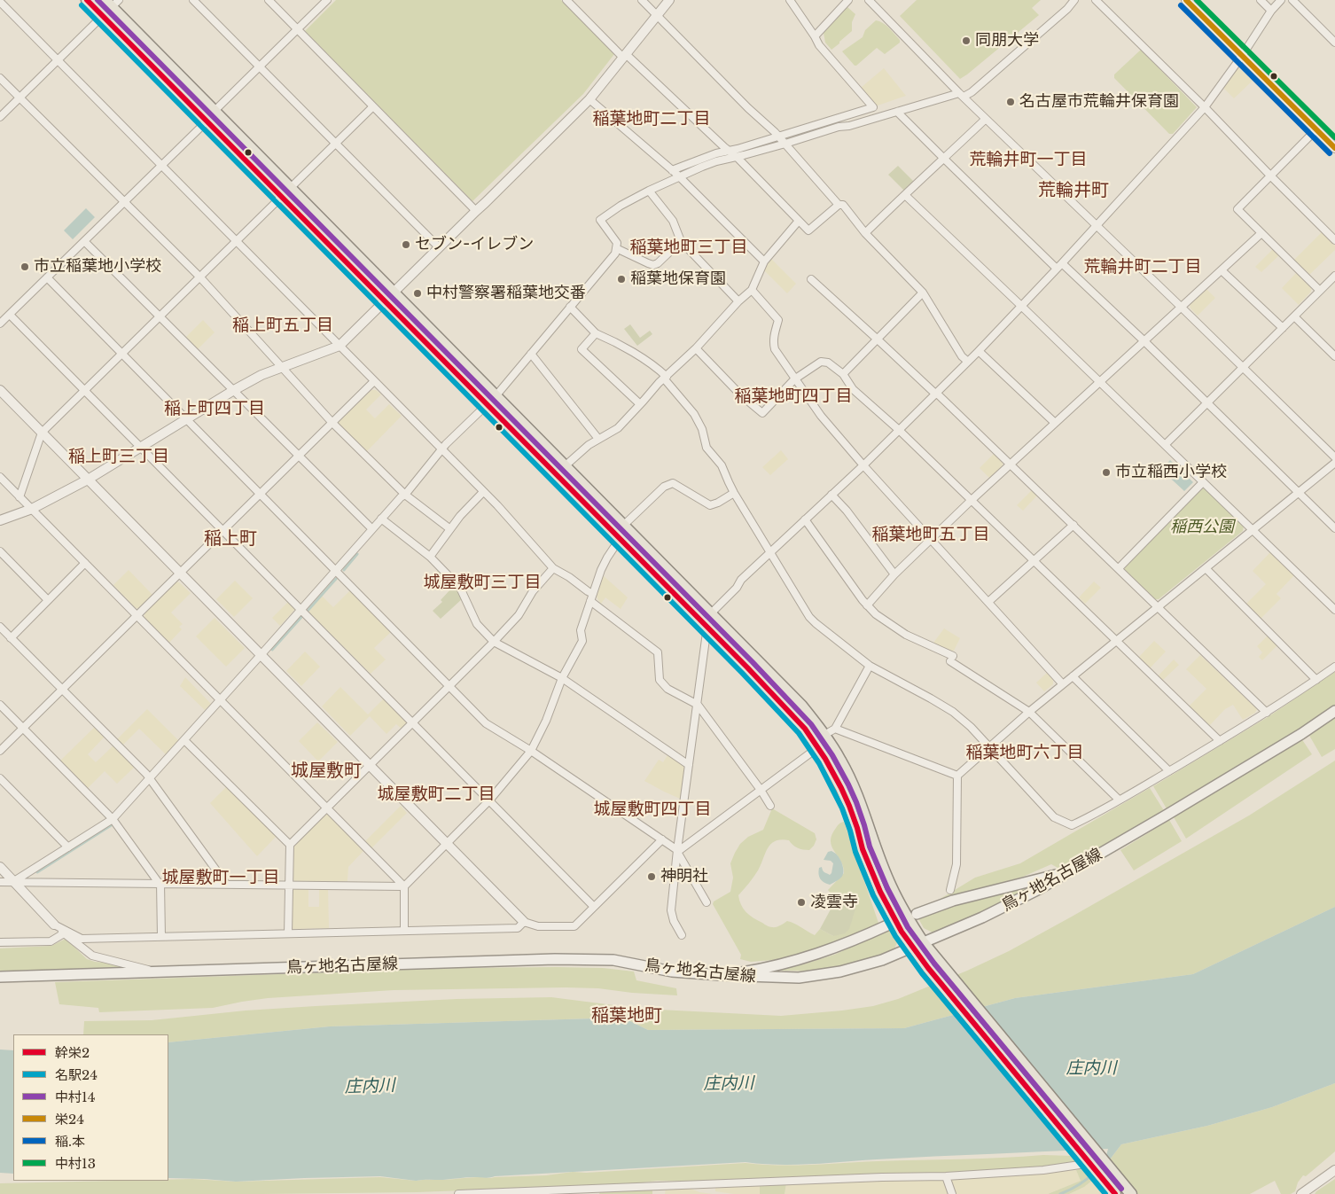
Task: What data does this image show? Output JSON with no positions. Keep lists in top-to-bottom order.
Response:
{
  "streets": {
    "main road": ["鳥ヶ地名古屋線"]
  },
  "districts": [
    "稲葉地町二丁目",
    "荒輪井町一丁目",
    "荒輪井町",
    "稲葉地町三丁目",
    "荒輪井町二丁目",
    "稲上町五丁目",
    "稲葉地町四丁目",
    "稲上町四丁目",
    "稲上町三丁目",
    "稲葉地町五丁目",
    "稲上町",
    "城屋敷町三丁目",
    "稲葉地町六丁目",
    "城屋敷町",
    "城屋敷町二丁目",
    "城屋敷町四丁目",
    "城屋敷町一丁目",
    "稲葉地町"
  ],
  "water": ["庄内川"],
  "parks": ["稲西公園"],
  "places": [
    "同朋大学",
    "名古屋市荒輪井保育園",
    "セブン-イレブン",
    "市立稲葉地小学校",
    "稲葉地保育園",
    "中村警察署稲葉地交番",
    "市立稲西小学校",
    "神明社",
    "凌雲寺"
  ],
  "lines": [
    "transit line 幹栄2",
    "transit line 中村14",
    "transit line 栄24",
    "transit line 中村13",
    "transit line 名駅24",
    "transit line 稲.本"
  ],
  "legend": [
    "幹栄2",
    "名駅24",
    "中村14",
    "栄24",
    "稲.本",
    "中村13"
  ]
}
